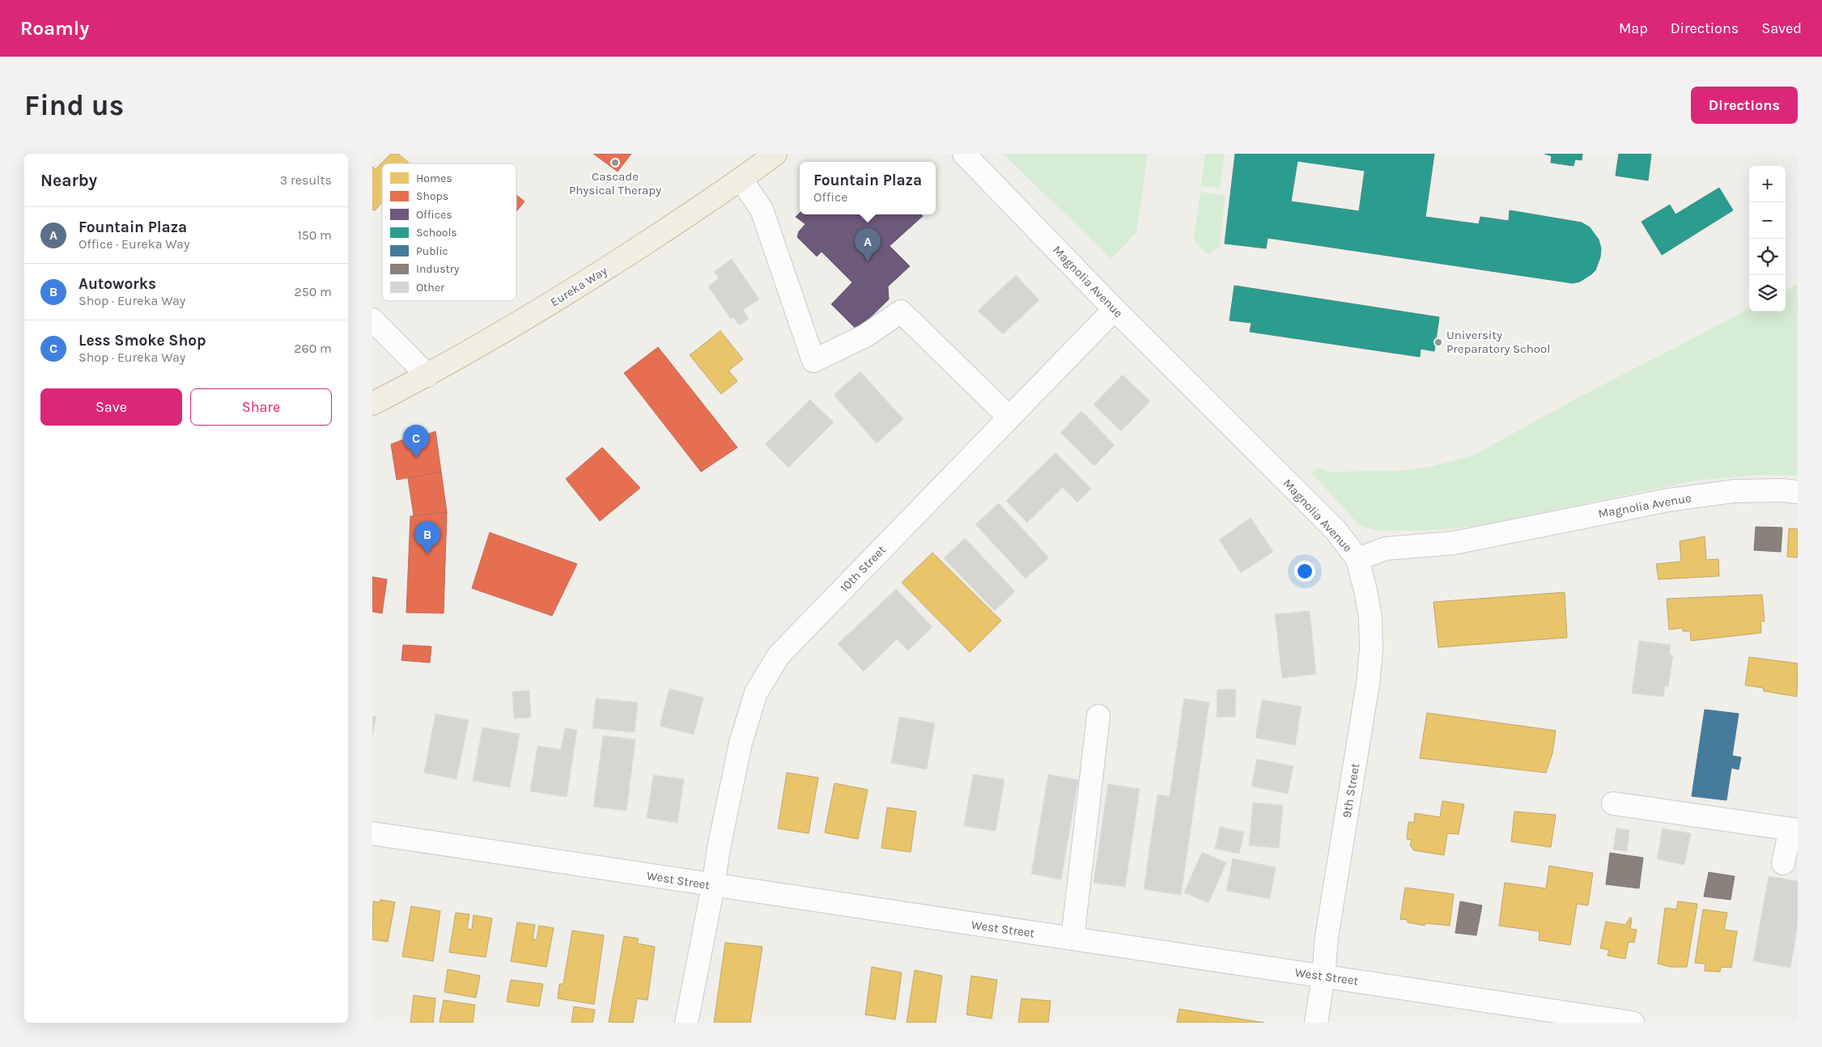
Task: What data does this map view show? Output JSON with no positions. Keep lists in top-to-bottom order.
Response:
{
  "streets": {
    "highway": ["Eureka Way"],
    "street": [
      "Magnolia Avenue",
      "10th Street",
      "9th Street",
      "West Street"
    ]
  },
  "crossings": [
    ["Magnolia Avenue", "10th Street"],
    ["Magnolia Avenue", "9th Street"],
    ["10th Street", "West Street"],
    ["9th Street", "West Street"]
  ],
  "places": ["Cascade Physical Therapy", "University Preparatory School"],
  "legend": [
    "Homes",
    "Shops",
    "Offices",
    "Schools",
    "Public",
    "Industry",
    "Other"
  ],
  "page": {
    "header": "Roamly",
    "nav": ["Map", "Directions", "Saved"],
    "buttons": [
      "Directions",
      ["Save", "Share"]
    ],
    "title": "Find us",
    "heading": ["Nearby", "3 results"],
    "popup": ["Fountain Plaza", "Office"],
    "map_buttons": ["+", "−"],
    "list": [
      {
        "mark": "A",
        "name": "Fountain Plaza",
        "note": "Office · Eureka Way",
        "value": "150 m"
      },
      {
        "mark": "B",
        "name": "Autoworks",
        "note": "Shop · Eureka Way",
        "value": "250 m"
      },
      {
        "mark": "C",
        "name": "Less Smoke Shop",
        "note": "Shop · Eureka Way",
        "value": "260 m"
      }
    ],
    "pins": ["A", "C", "B"]
  }
}
